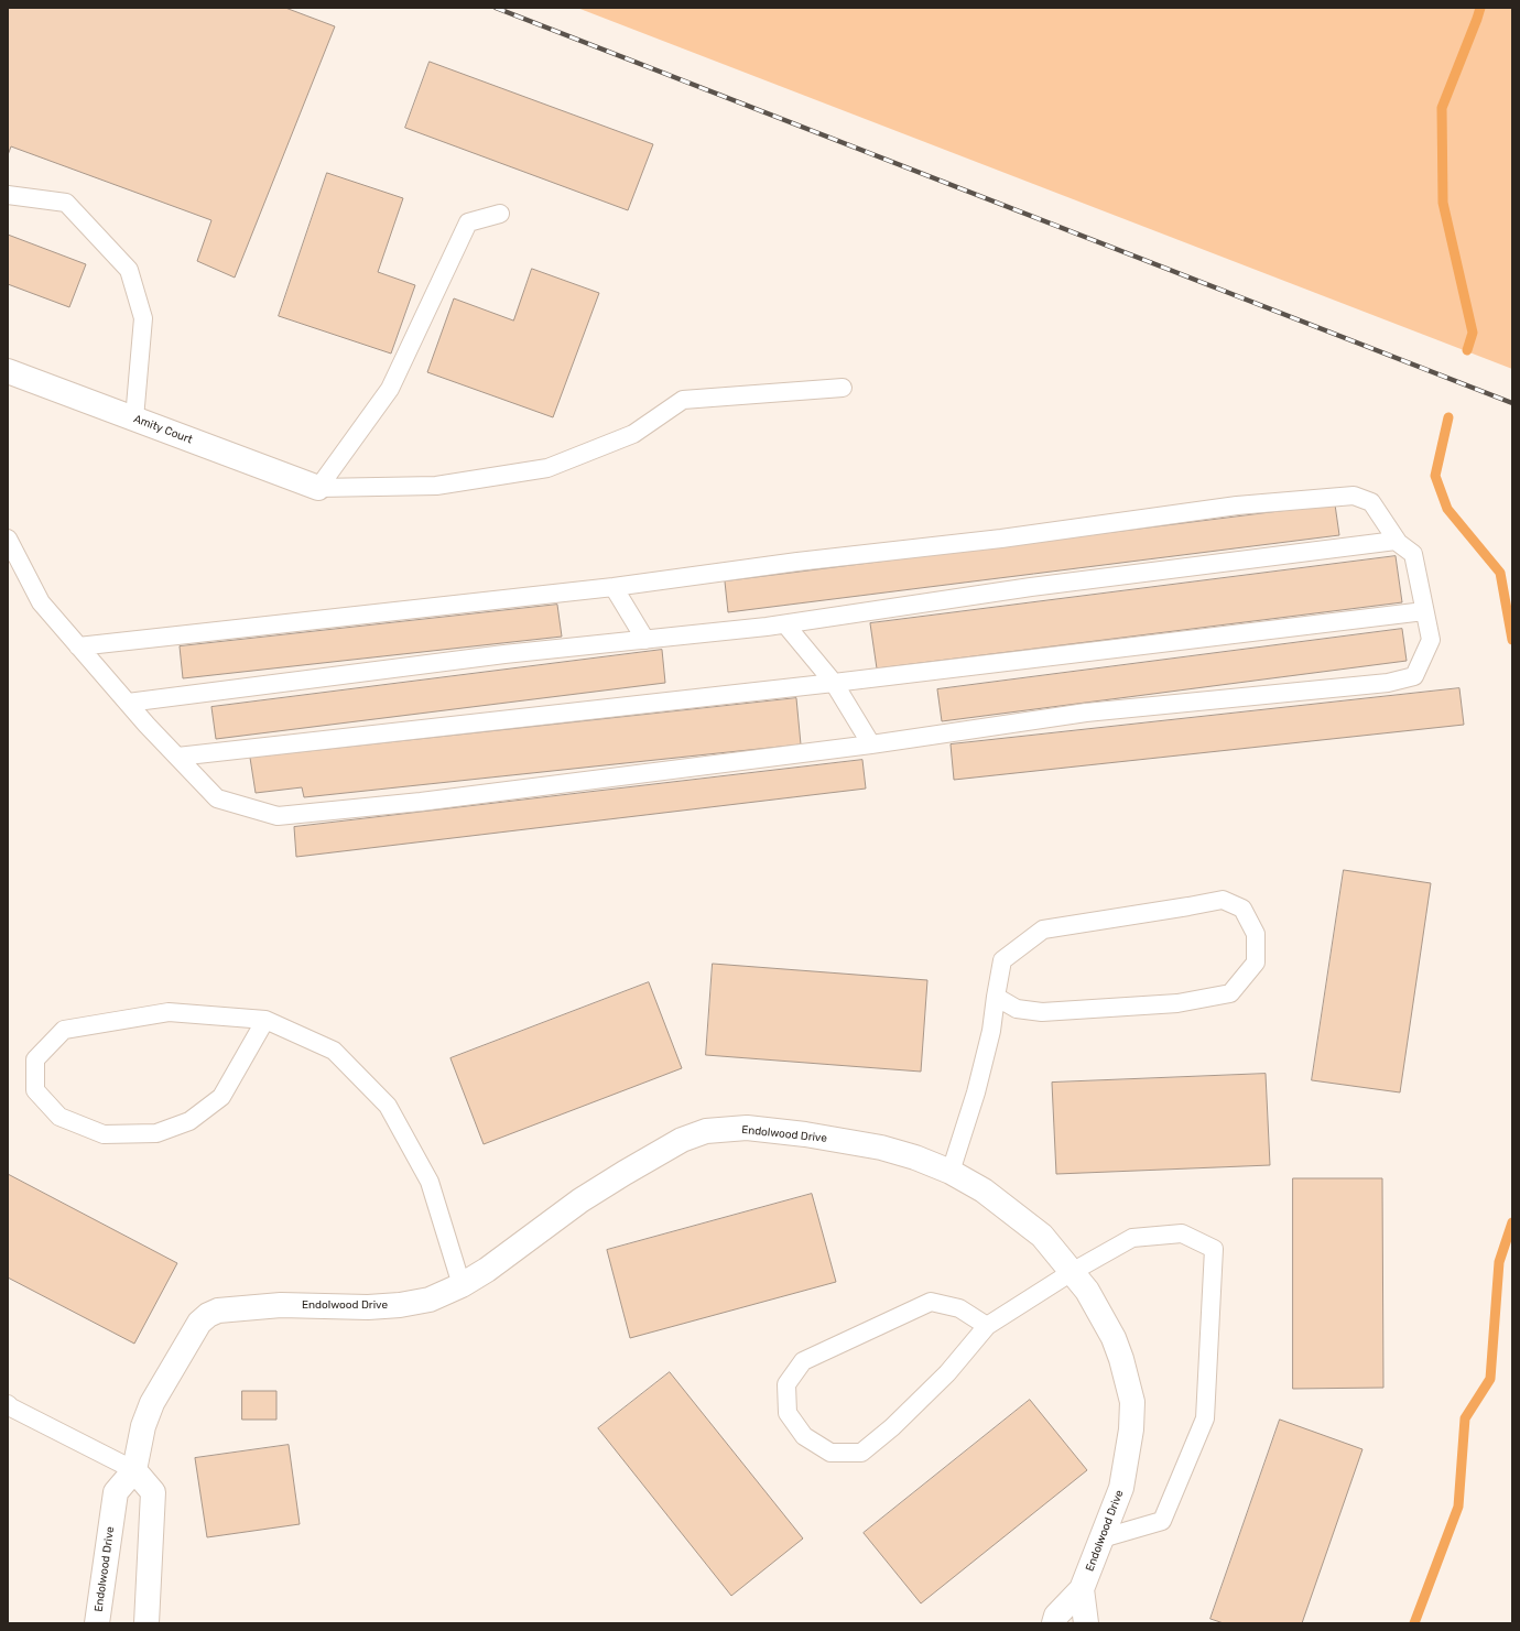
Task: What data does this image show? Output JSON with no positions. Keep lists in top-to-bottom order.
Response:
{
  "streets": {
    "street": ["Amity Court", "Endolwood Drive"]
  }
}
